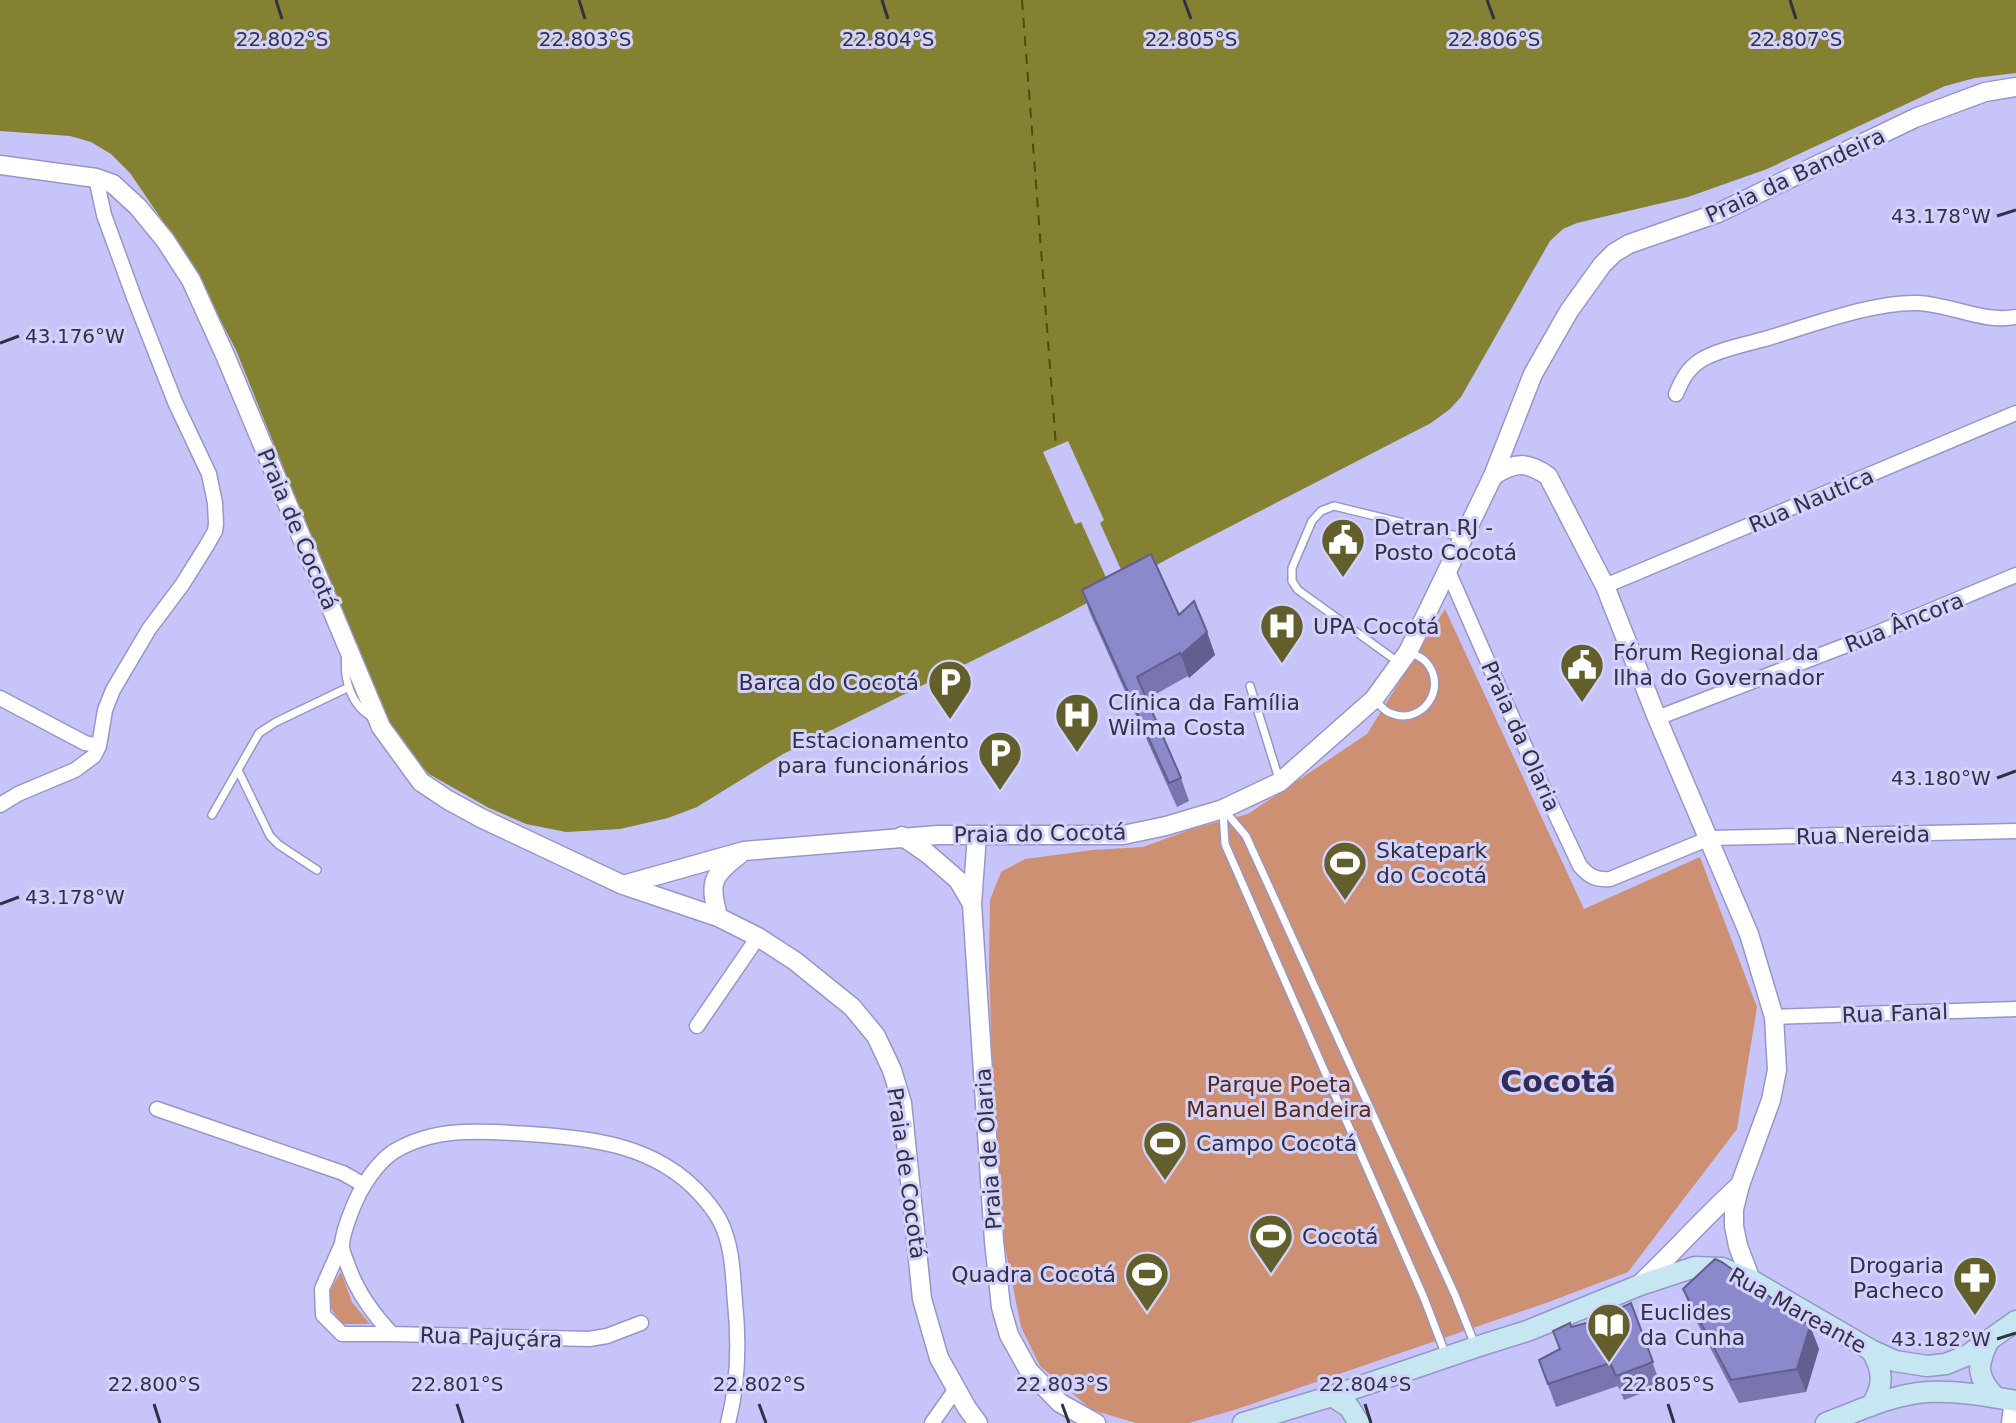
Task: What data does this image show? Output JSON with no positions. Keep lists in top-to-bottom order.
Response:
{
  "streets": {
    "main road": ["Rua Mareante"],
    "street": [
      "Praia da Bandeira",
      "Rua Nautica",
      "Praia de Cocotá",
      "Rua Âncora",
      "Praia da Olaria",
      "Praia do Cocotá",
      "Rua Nereida",
      "Rua Fanal",
      "Praia de Olaria",
      "Rua Pajuçára"
    ]
  },
  "crossings": [
    ["Praia de Cocotá", "Praia do Cocotá"],
    ["Praia da Olaria", "Praia do Cocotá"],
    ["Praia da Olaria", "Rua Nereida"],
    ["Praia do Cocotá", "Praia de Olaria"]
  ],
  "districts": ["Cocotá"],
  "parks": ["Parque Poeta Manuel Bandeira"],
  "places": {
    "public building": ["Detran RJ - Posto Cocotá", "Fórum Regional da Ilha do Governador"],
    "hospital": ["UPA Cocotá", "Clínica da Família Wilma Costa"],
    "parking": ["Barca do Cocotá", "Estacionamento para funcionários"],
    "sports": [
      "Skatepark do Cocotá",
      "Campo Cocotá",
      "Cocotá",
      "Quadra Cocotá"
    ],
    "pharmacy": ["Drogaria Pacheco"],
    "library": ["Euclides da Cunha"]
  },
  "coordinates": [
    "22.803°S",
    "22.802°S",
    "22.804°S",
    "22.805°S",
    "22.806°S",
    "22.807°S",
    "43.178°W",
    "43.176°W",
    "43.180°W",
    "43.182°W",
    "22.800°S",
    "22.801°S"
  ]
}
